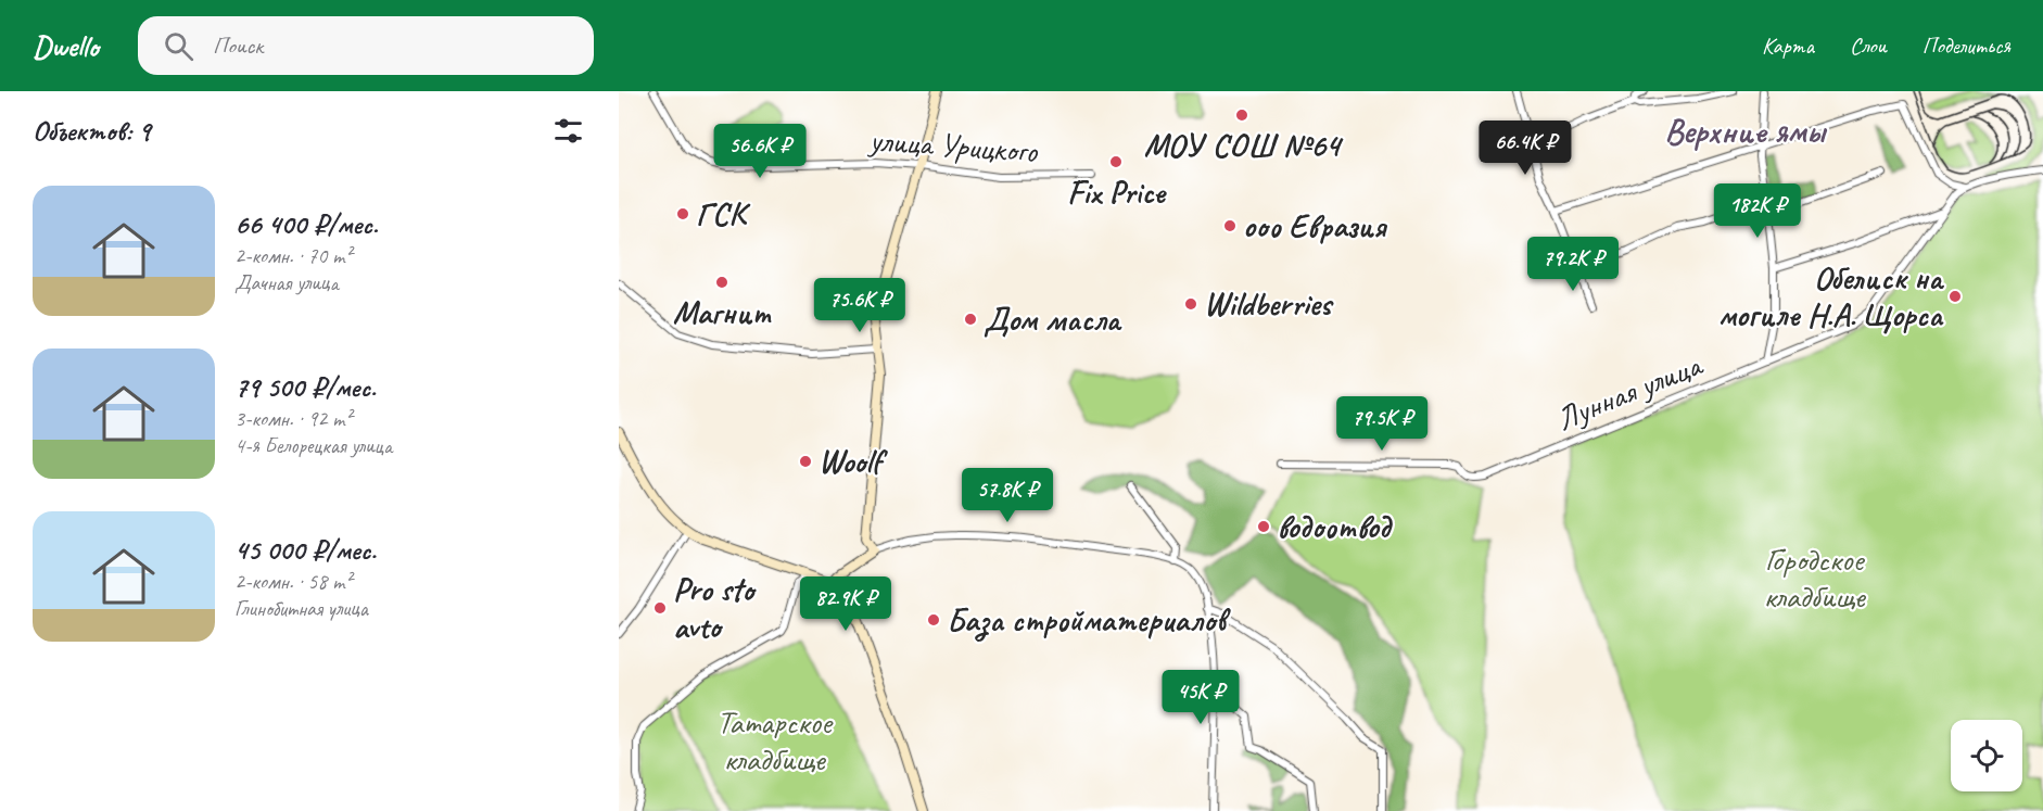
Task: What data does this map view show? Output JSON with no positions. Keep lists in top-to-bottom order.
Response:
{
  "streets": {
    "street": ["улица Урицкого", "Лунная улица"]
  },
  "districts": ["Верхние ямы"],
  "parks": ["Городское кладбище", "Татарское кладбище"],
  "places": [
    "МОУ СОШ №64",
    "Fix Price",
    "ГСК",
    "ооо Евразия",
    "Магнит",
    "Обелиск на могиле Н.А. Щорса",
    "Wildberries",
    "Дом масла",
    "Woolf",
    "водоотвод",
    "Pro sto avto",
    "База стройматериалов"
  ],
  "page": {
    "header": "Dwello",
    "search": "Поиск",
    "nav": ["Карта", "Слои", "Поделиться"],
    "heading": "Объектов: 9",
    "price": [
      "66.4K ₽",
      "56.6K ₽",
      "182K ₽",
      "79.2K ₽",
      "75.6K ₽",
      "79.5K ₽",
      "57.8K ₽",
      "82.9K ₽",
      "45K ₽"
    ],
    "list": [
      {
        "name": "66 400 ₽/мес.",
        "note": "2-комн. · 70 m² · Дачная улица"
      },
      {
        "name": "79 500 ₽/мес.",
        "note": "3-комн. · 92 m² · 4-я Белорецкая улица"
      },
      {
        "name": "45 000 ₽/мес.",
        "note": "2-комн. · 58 m² · Глинобитная улица"
      }
    ]
  }
}
